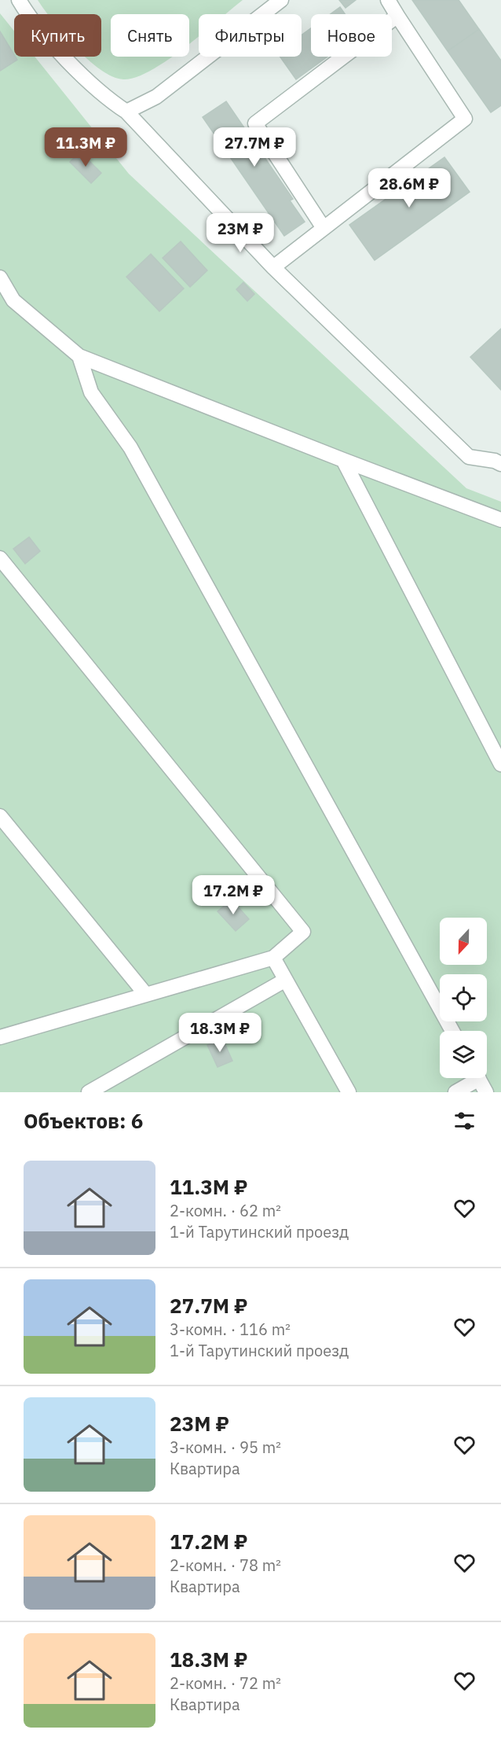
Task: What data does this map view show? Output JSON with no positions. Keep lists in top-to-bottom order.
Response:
{
  "north": "bottom",
  "page": {
    "chip": [
      "Купить",
      "Снять",
      "Фильтры",
      "Новое"
    ],
    "price": [
      "11.3M ₽",
      "27.7M ₽",
      "28.6M ₽",
      "23M ₽",
      "17.2M ₽",
      "18.3M ₽"
    ],
    "heading": "Объектов: 6",
    "list": [
      {
        "name": "11.3M ₽",
        "note": "2-комн. · 62 m² · 1-й Тарутинский проезд"
      },
      {
        "name": "27.7M ₽",
        "note": "3-комн. · 116 m² · 1-й Тарутинский проезд"
      },
      {
        "name": "23M ₽",
        "note": "3-комн. · 95 m² · Квартира"
      },
      {
        "name": "17.2M ₽",
        "note": "2-комн. · 78 m² · Квартира"
      },
      {
        "name": "18.3M ₽",
        "note": "2-комн. · 72 m² · Квартира"
      }
    ]
  }
}
